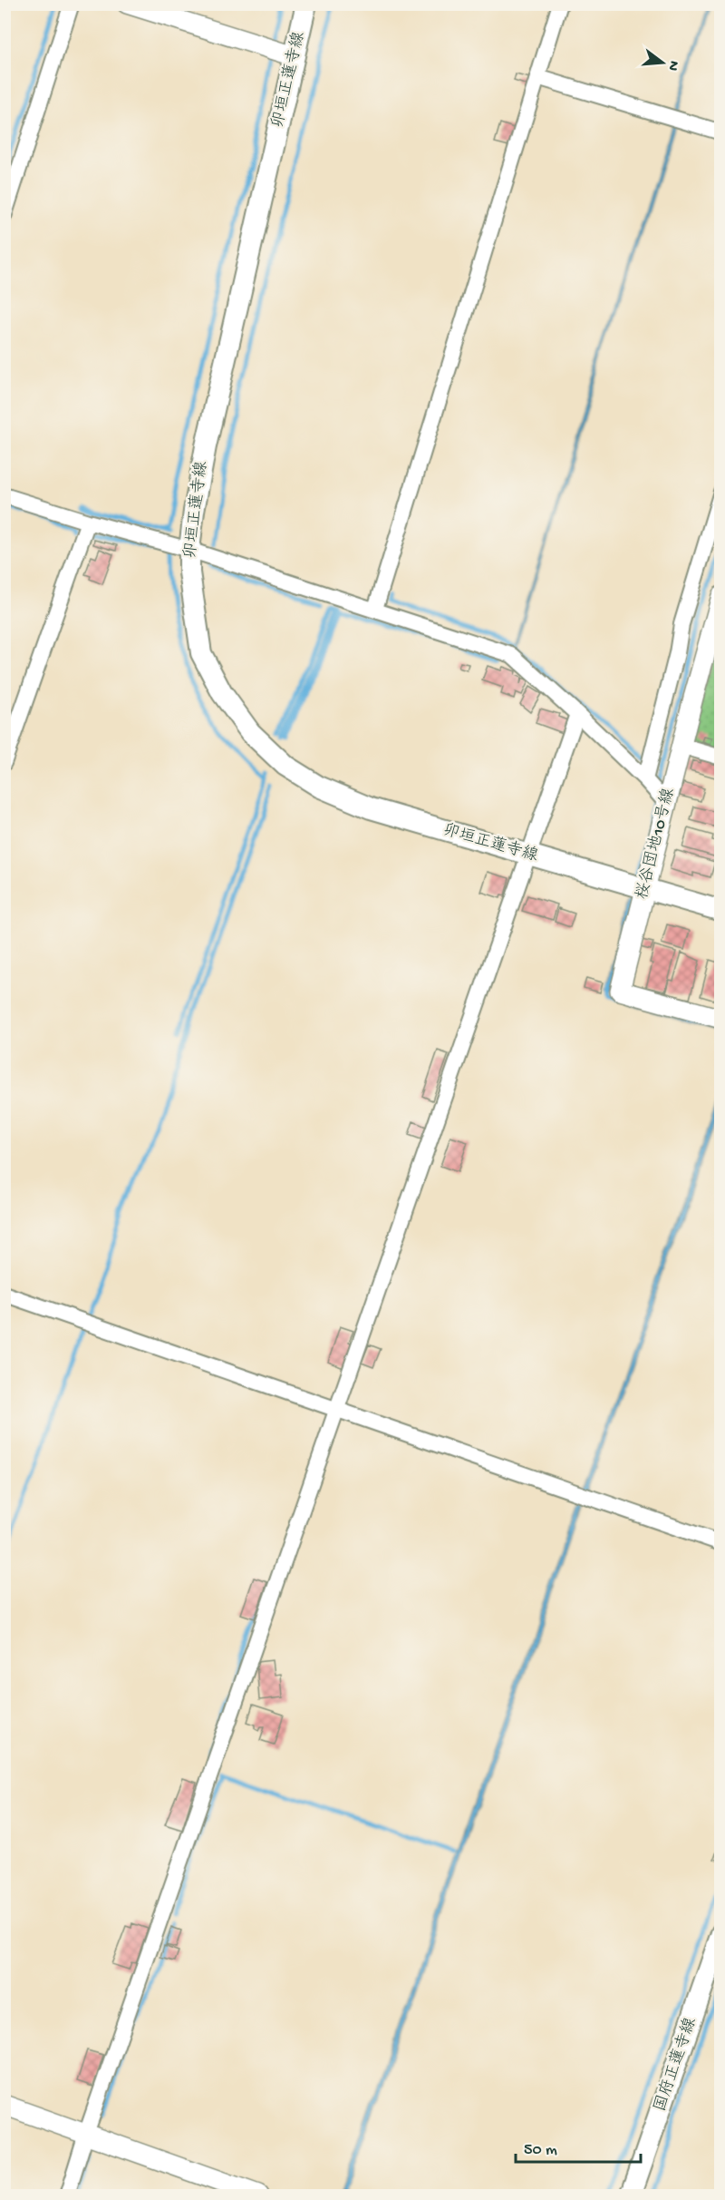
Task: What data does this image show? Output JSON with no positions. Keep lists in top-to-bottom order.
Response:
{
  "streets": {
    "main road": ["卯垣正蓮寺線", "国府正蓮寺線"],
    "street": ["桜谷団地10号線"]
  },
  "crossings": [
    ["卯垣正蓮寺線", "桜谷団地10号線"]
  ],
  "scale_bar": "50 m",
  "north": "right"
}
